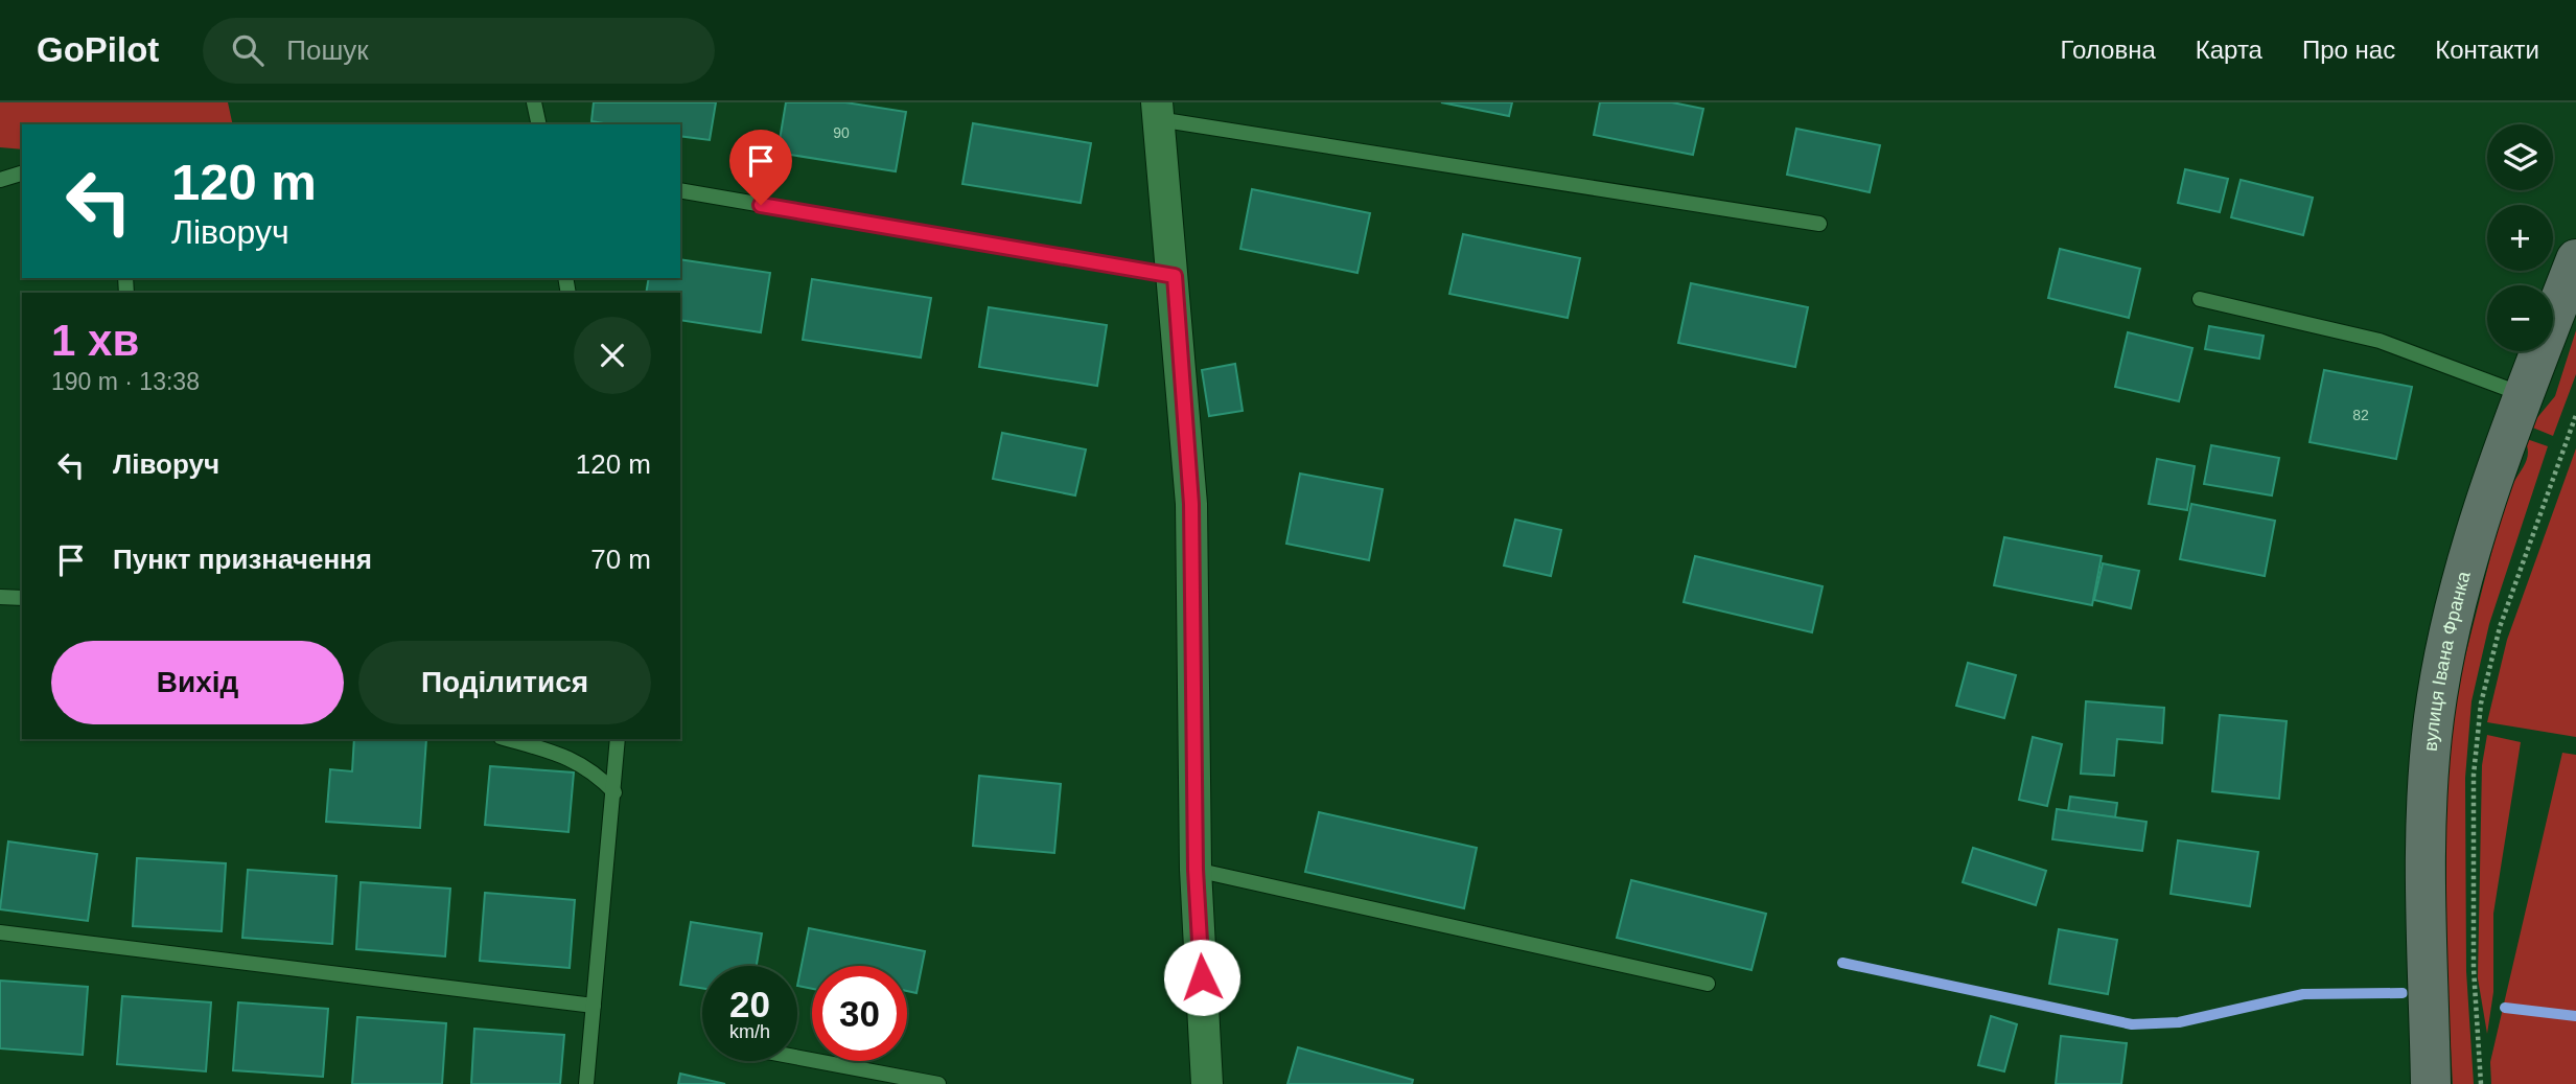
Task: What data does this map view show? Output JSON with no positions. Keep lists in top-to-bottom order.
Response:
{
  "streets": {
    "main road": ["вулиця Івана Франка"]
  },
  "house_numbers": ["90", "82"],
  "page": {
    "header": "GoPilot",
    "search": "Пошук",
    "nav": [
      "Головна",
      "Карта",
      "Про нас",
      "Контакти"
    ],
    "map_buttons": ["+", "−"],
    "turn": ["120 m", "Ліворуч"],
    "heading": ["1 хв", "190 m · 13:38"],
    "list": [
      {
        "name": "Ліворуч",
        "value": "120 m"
      },
      {
        "name": "Пункт призначення",
        "value": "70 m"
      }
    ],
    "buttons": ["Вихід", "Поділитися"],
    "speed": "20 km/h",
    "limit": "30"
  }
}
